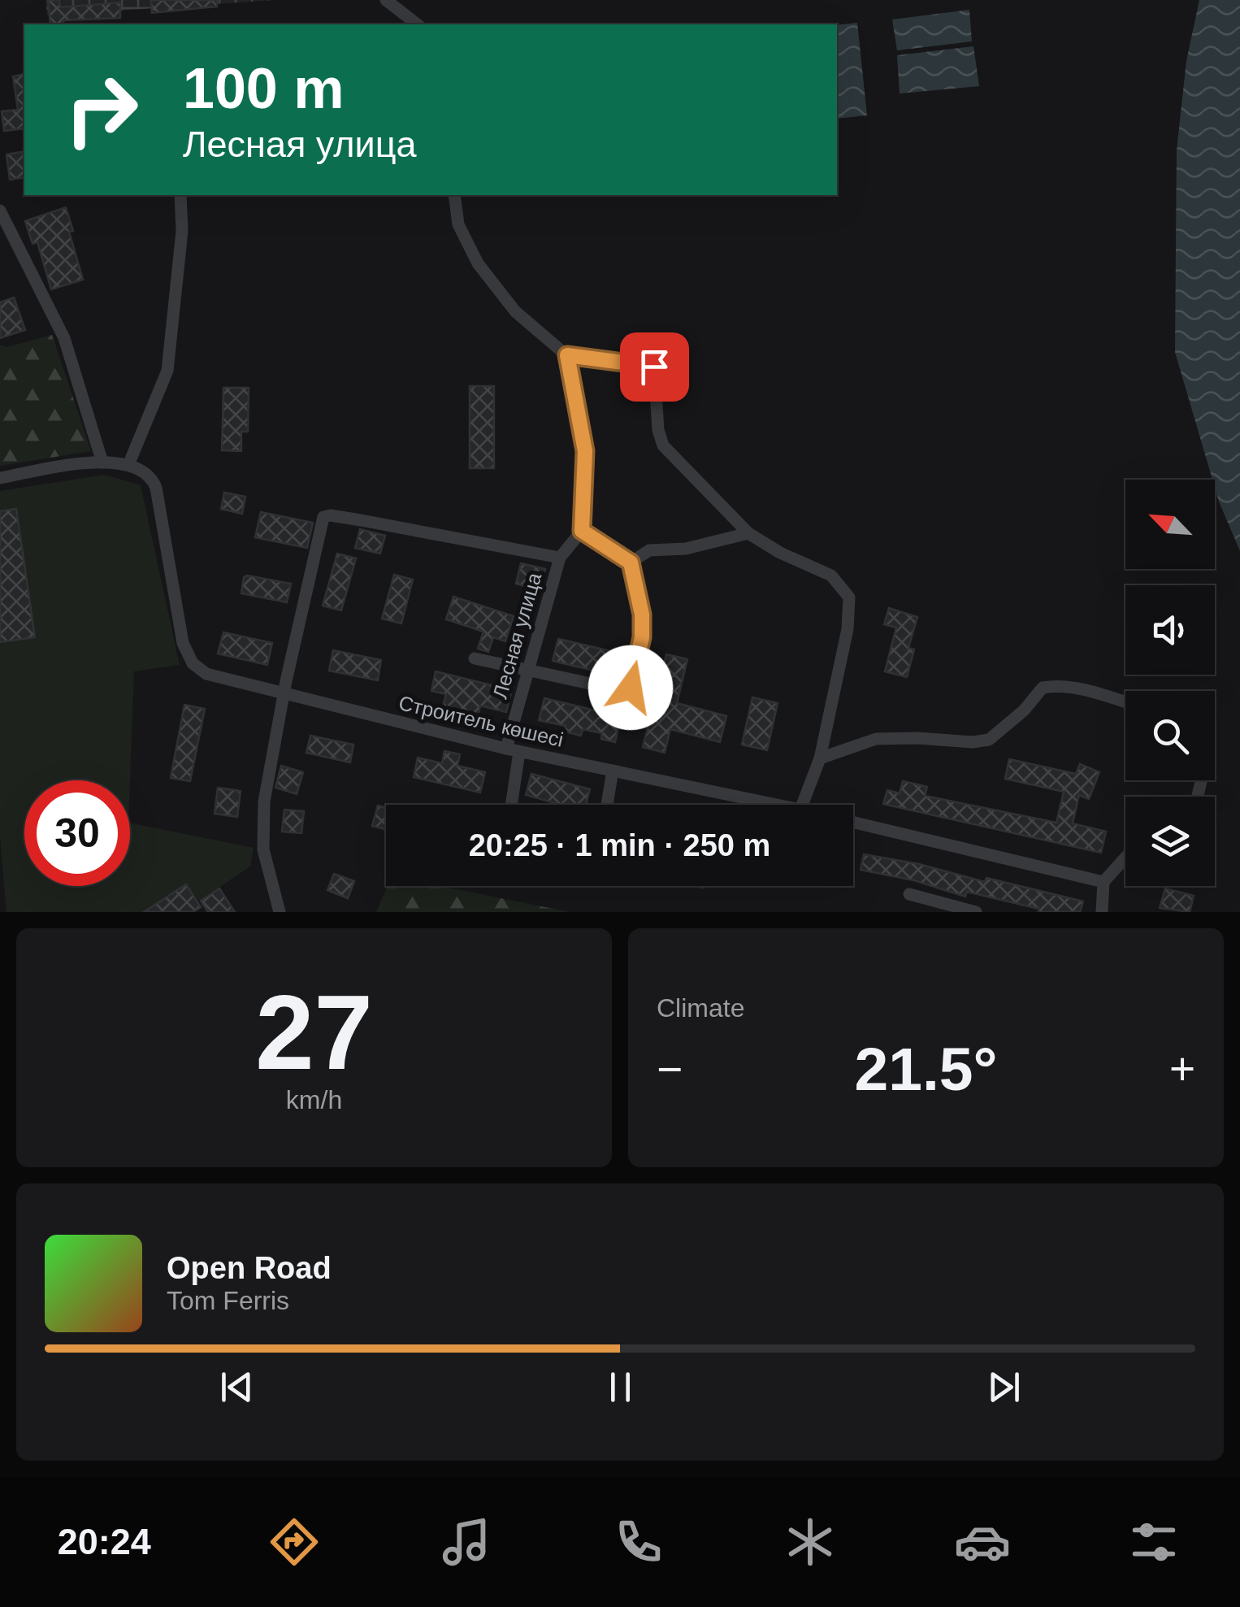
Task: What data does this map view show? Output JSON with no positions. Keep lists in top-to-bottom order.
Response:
{
  "streets": {
    "street": ["Лесная улица", "Строитель көшесі"]
  },
  "crossings": [
    ["Лесная улица", "Строитель көшесі"]
  ],
  "north": "top left",
  "page": {
    "turn": ["100 m", "Лесная улица"],
    "limit": "30",
    "trip": "20:25 · 1 min · 250 m",
    "tile": [
      ["27", "km/h"],
      "Climate"
    ],
    "heat": ["−", "21.5°", "+"],
    "song": ["Open Road", "Tom Ferris"],
    "tabs": "20:24"
  }
}
